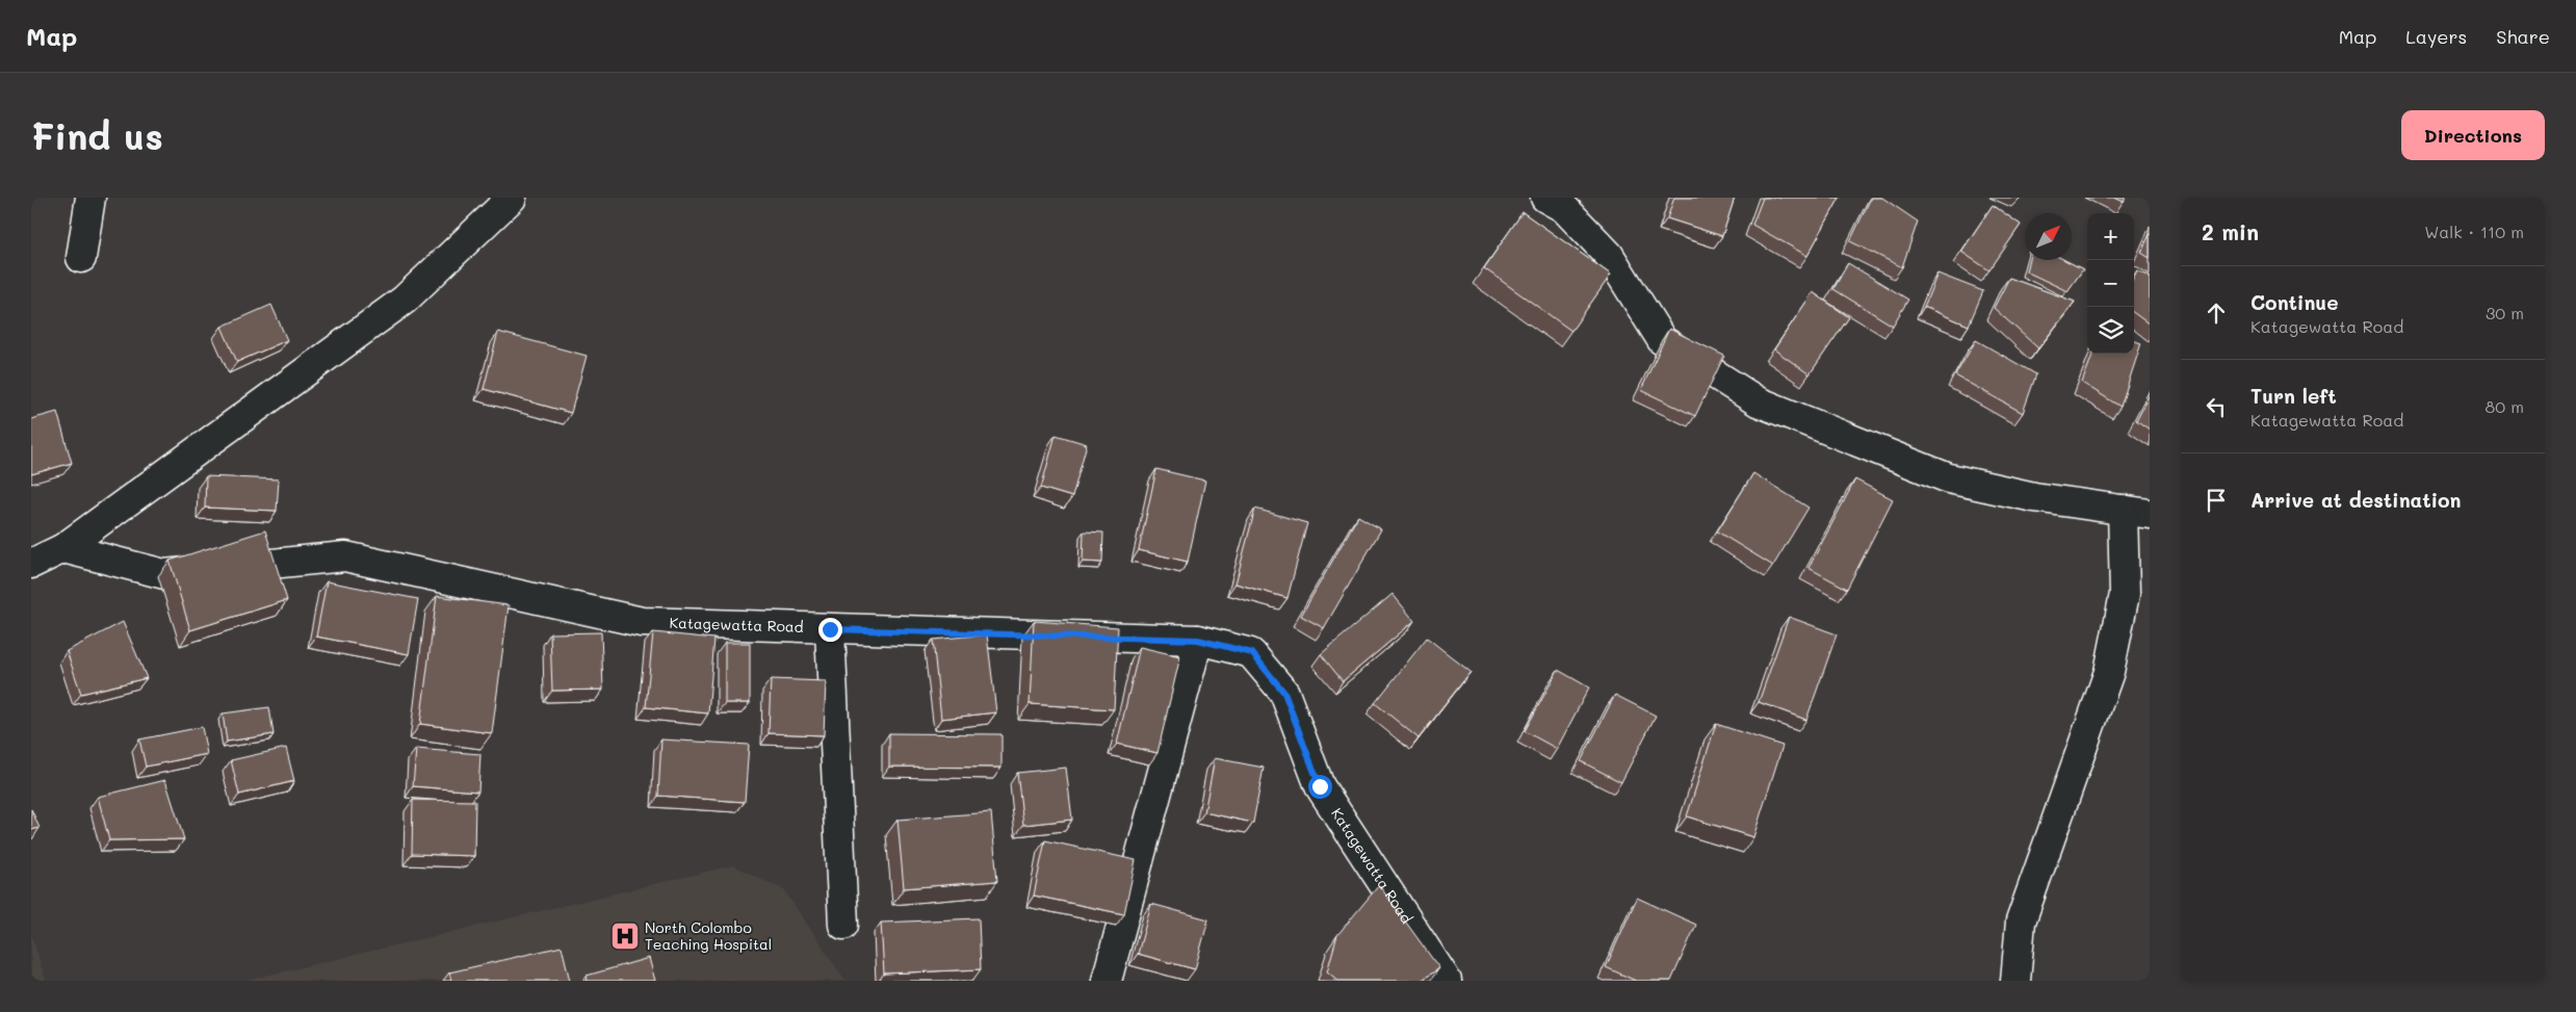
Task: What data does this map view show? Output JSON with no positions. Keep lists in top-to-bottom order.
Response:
{
  "streets": {
    "street": ["Katagewatta Road"]
  },
  "places": {
    "hospital": ["North Colombo Teaching Hospital"]
  },
  "north": "top right",
  "page": {
    "header": "Map",
    "nav": ["Map", "Layers", "Share"],
    "buttons": "Directions",
    "title": "Find us",
    "heading": ["2 min", "Walk · 110 m"],
    "map_buttons": ["+", "−"],
    "list": [
      ["Continue", "Katagewatta Road", "30 m"],
      ["Turn left", "Katagewatta Road", "80 m"],
      "Arrive at destination"
    ]
  }
}
